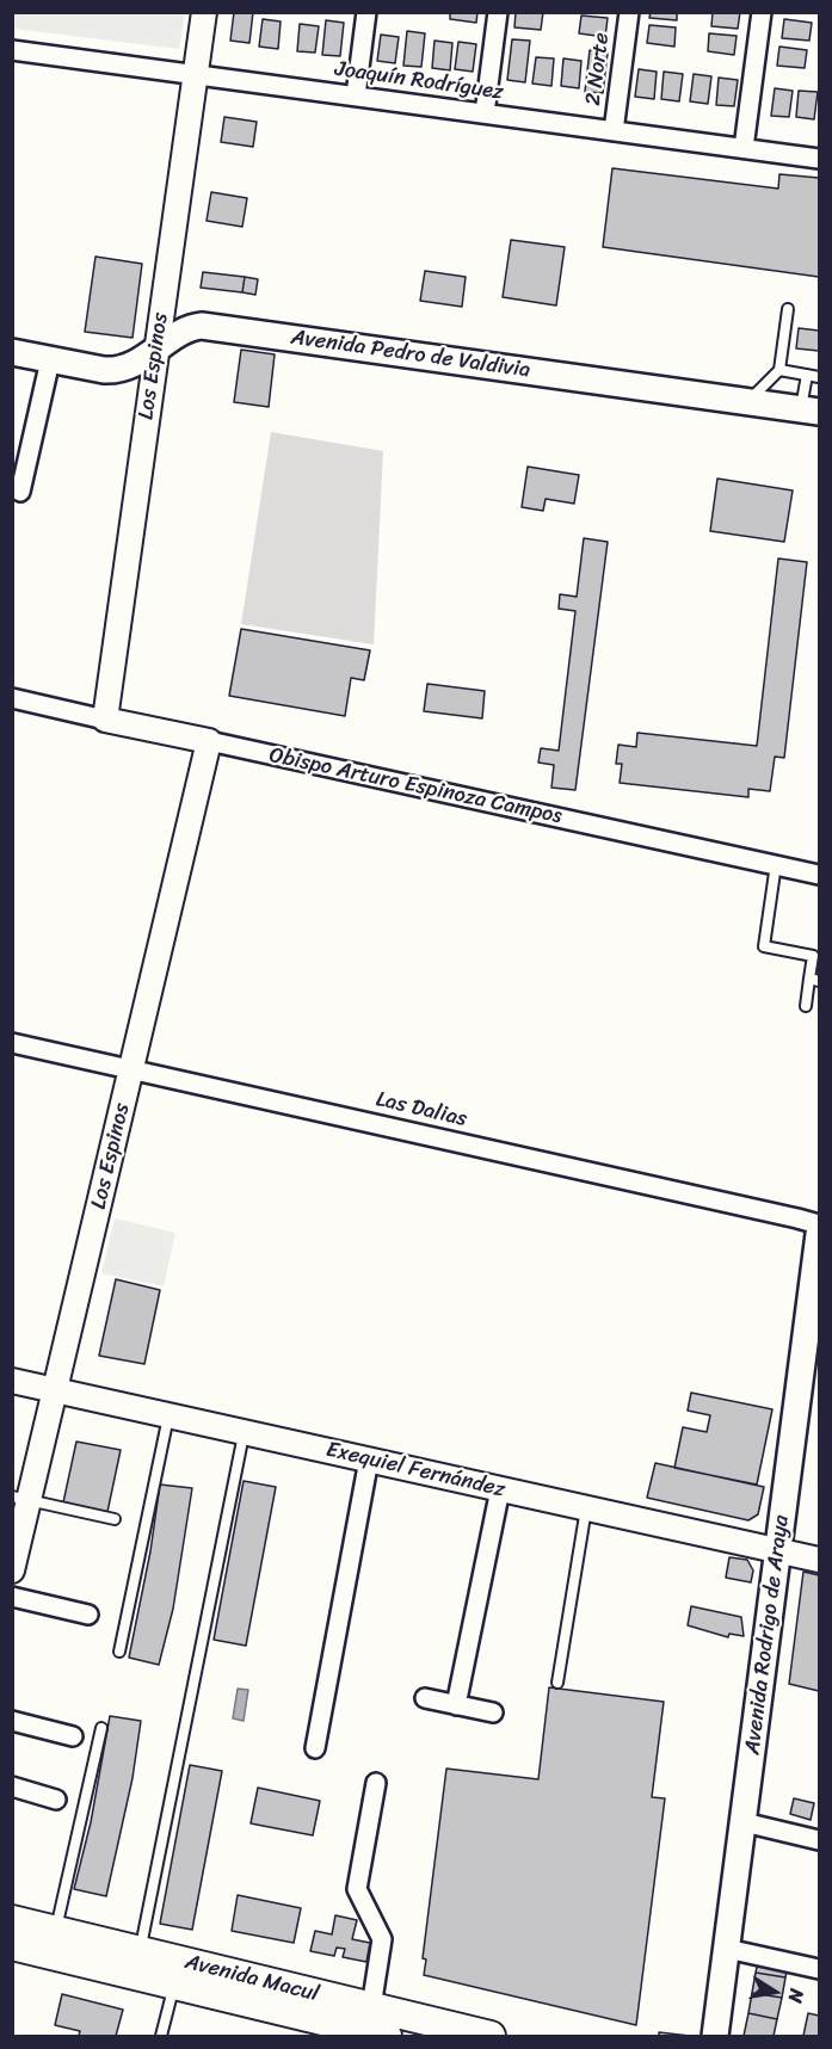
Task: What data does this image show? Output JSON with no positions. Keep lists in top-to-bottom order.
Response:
{
  "streets": {
    "main road": ["Avenida Pedro de Valdivia", "Avenida Rodrigo de Araya", "Avenida Macul"],
    "street": [
      "2 Norte",
      "Joaquín Rodríguez",
      "Los Espinos",
      "Obispo Arturo Espinoza Campos",
      "Las Dalias",
      "Exequiel Fernández"
    ]
  },
  "crossings": [
    ["2 Norte", "Joaquín Rodríguez"],
    ["Joaquín Rodríguez", "Los Espinos"],
    ["Avenida Pedro de Valdivia", "Los Espinos"],
    ["Los Espinos", "Obispo Arturo Espinoza Campos"],
    ["Los Espinos", "Las Dalias"],
    ["Los Espinos", "Exequiel Fernández"],
    ["Exequiel Fernández", "Avenida Rodrigo de Araya"]
  ],
  "north": "right"
}
